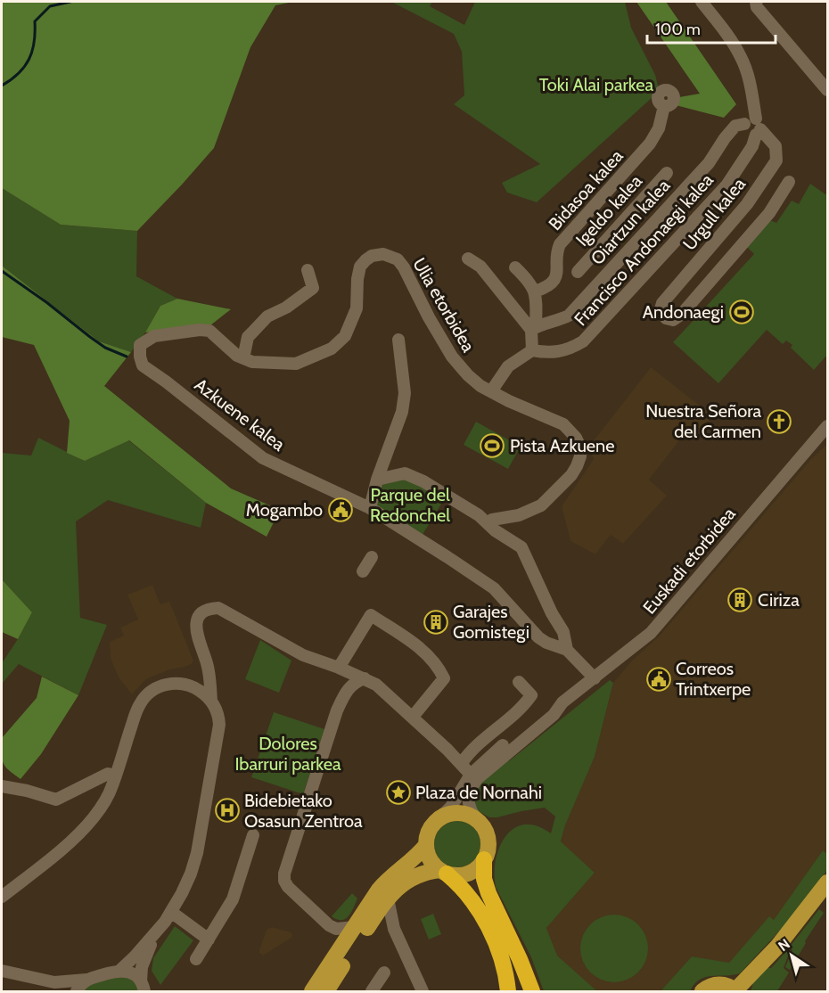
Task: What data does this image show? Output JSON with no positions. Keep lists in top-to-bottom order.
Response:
{
  "streets": {
    "street": [
      "Bidasoa kalea",
      "Igeldo kalea",
      "Urgull kalea",
      "Oiartzun kalea",
      "Francisco Andonaegi kalea",
      "Ulia etorbidea",
      "Azkuene kalea",
      "Euskadi etorbidea"
    ]
  },
  "crossings": [
    ["Urgull kalea", "Oiartzun kalea"],
    ["Urgull kalea", "Francisco Andonaegi kalea"],
    ["Oiartzun kalea", "Francisco Andonaegi kalea"],
    ["Ulia etorbidea", "Azkuene kalea"]
  ],
  "parks": ["Toki Alai parkea", "Parque del Redonchel", "Dolores Ibarruri parkea"],
  "places": {
    "sports": ["Andonaegi", "Pista Azkuene"],
    "church": ["Nuestra Señora del Carmen"],
    "public building": ["Mogambo", "Correos Trintxerpe"],
    "building": ["Ciriza", "Garajes Gomistegi"],
    "place": ["Plaza de Nornahi"],
    "hospital": ["Bidebietako Osasun Zentroa"]
  },
  "scale_bar": "100 m",
  "north": "top left"
}
